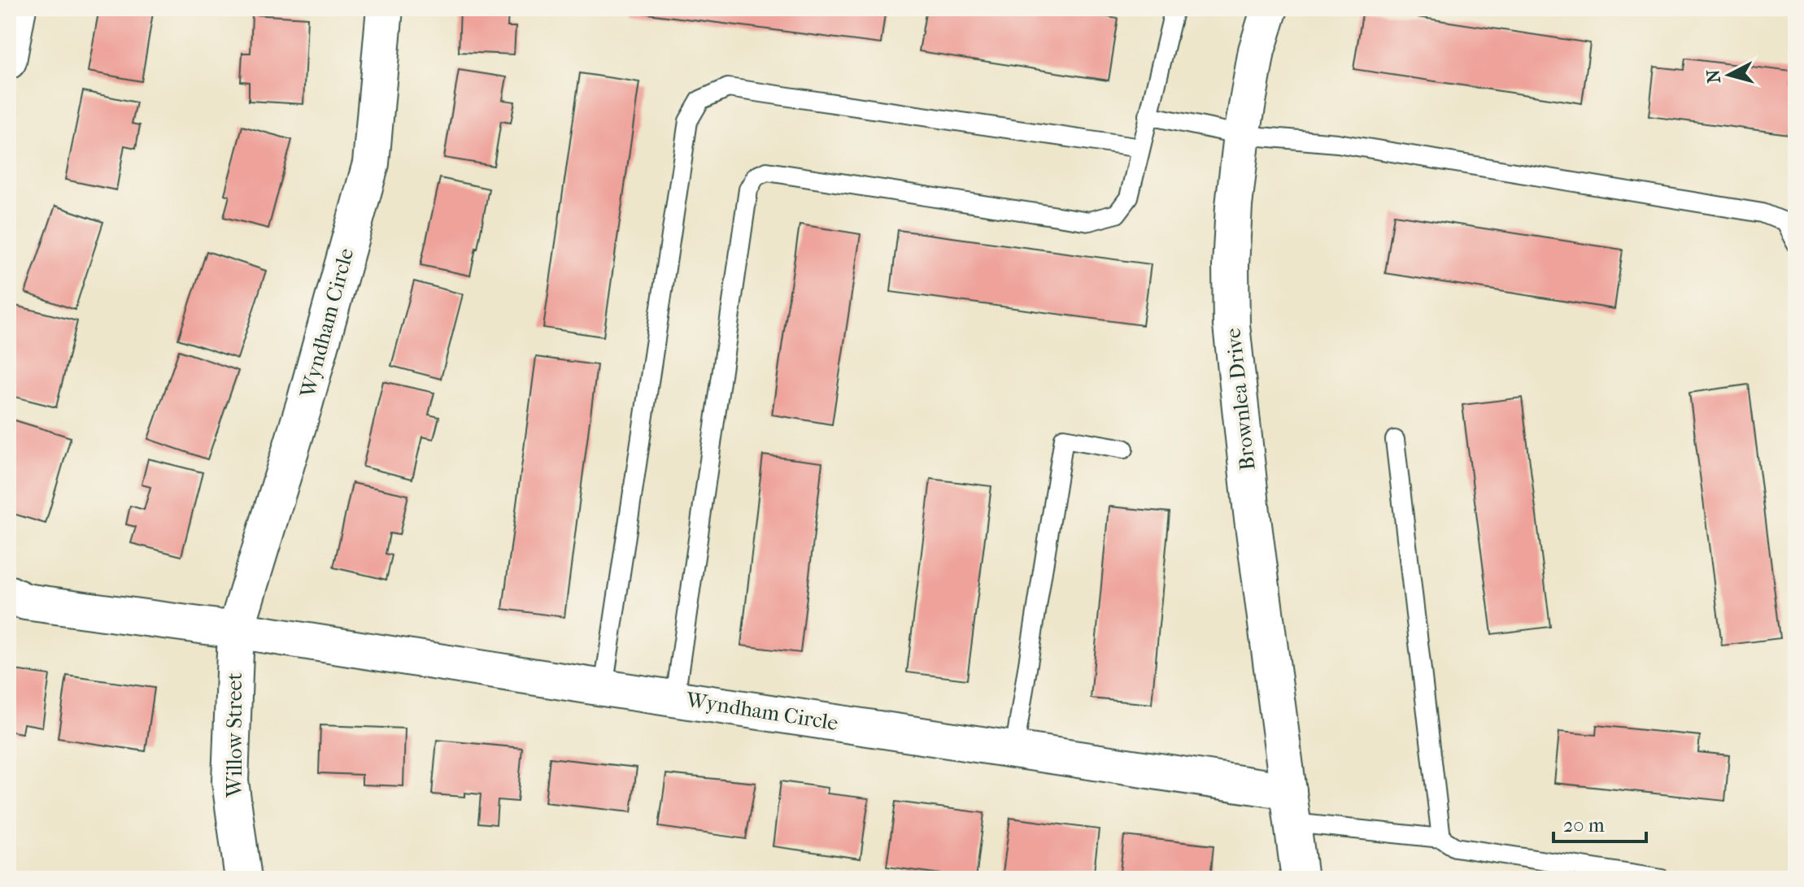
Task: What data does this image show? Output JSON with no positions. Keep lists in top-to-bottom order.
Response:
{
  "streets": {
    "street": ["Wyndham Circle", "Brownlea Drive", "Willow Street"]
  },
  "crossings": [
    ["Wyndham Circle", "Brownlea Drive"],
    ["Wyndham Circle", "Willow Street"]
  ],
  "scale_bar": "20 m",
  "north": "left"
}
